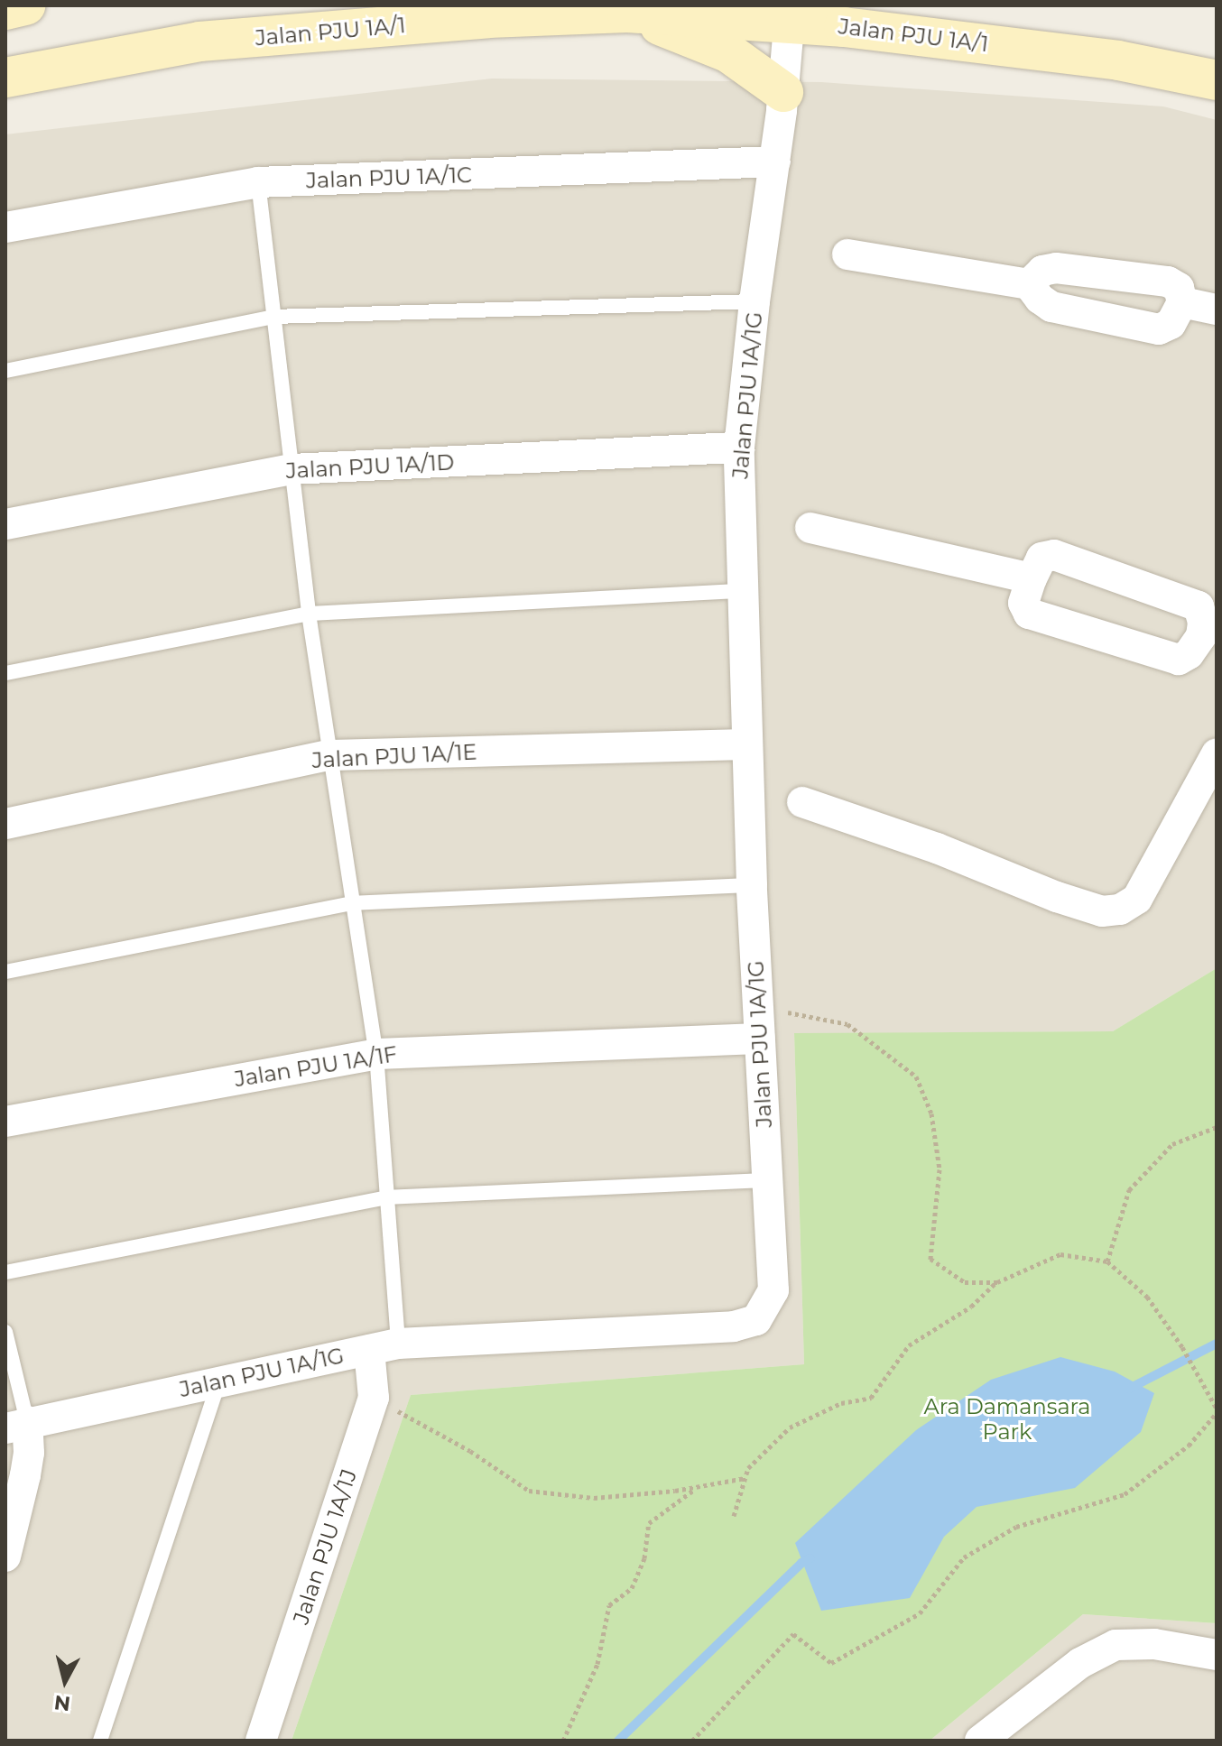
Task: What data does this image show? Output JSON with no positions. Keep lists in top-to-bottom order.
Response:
{
  "streets": {
    "main road": ["Jalan PJU 1A/1"],
    "street": [
      "Jalan PJU 1A/1C",
      "Jalan PJU 1A/1G",
      "Jalan PJU 1A/1D",
      "Jalan PJU 1A/1E",
      "Jalan PJU 1A/1F",
      "Jalan PJU 1A/1J"
    ]
  },
  "crossings": [
    ["Jalan PJU 1A/1", "Jalan PJU 1A/1G"],
    ["Jalan PJU 1A/1C", "Jalan PJU 1A/1G"],
    ["Jalan PJU 1A/1G", "Jalan PJU 1A/1D"],
    ["Jalan PJU 1A/1G", "Jalan PJU 1A/1E"],
    ["Jalan PJU 1A/1G", "Jalan PJU 1A/1F"],
    ["Jalan PJU 1A/1G", "Jalan PJU 1A/1J"]
  ],
  "parks": ["Ara Damansara Park"],
  "north": "bottom"
}
